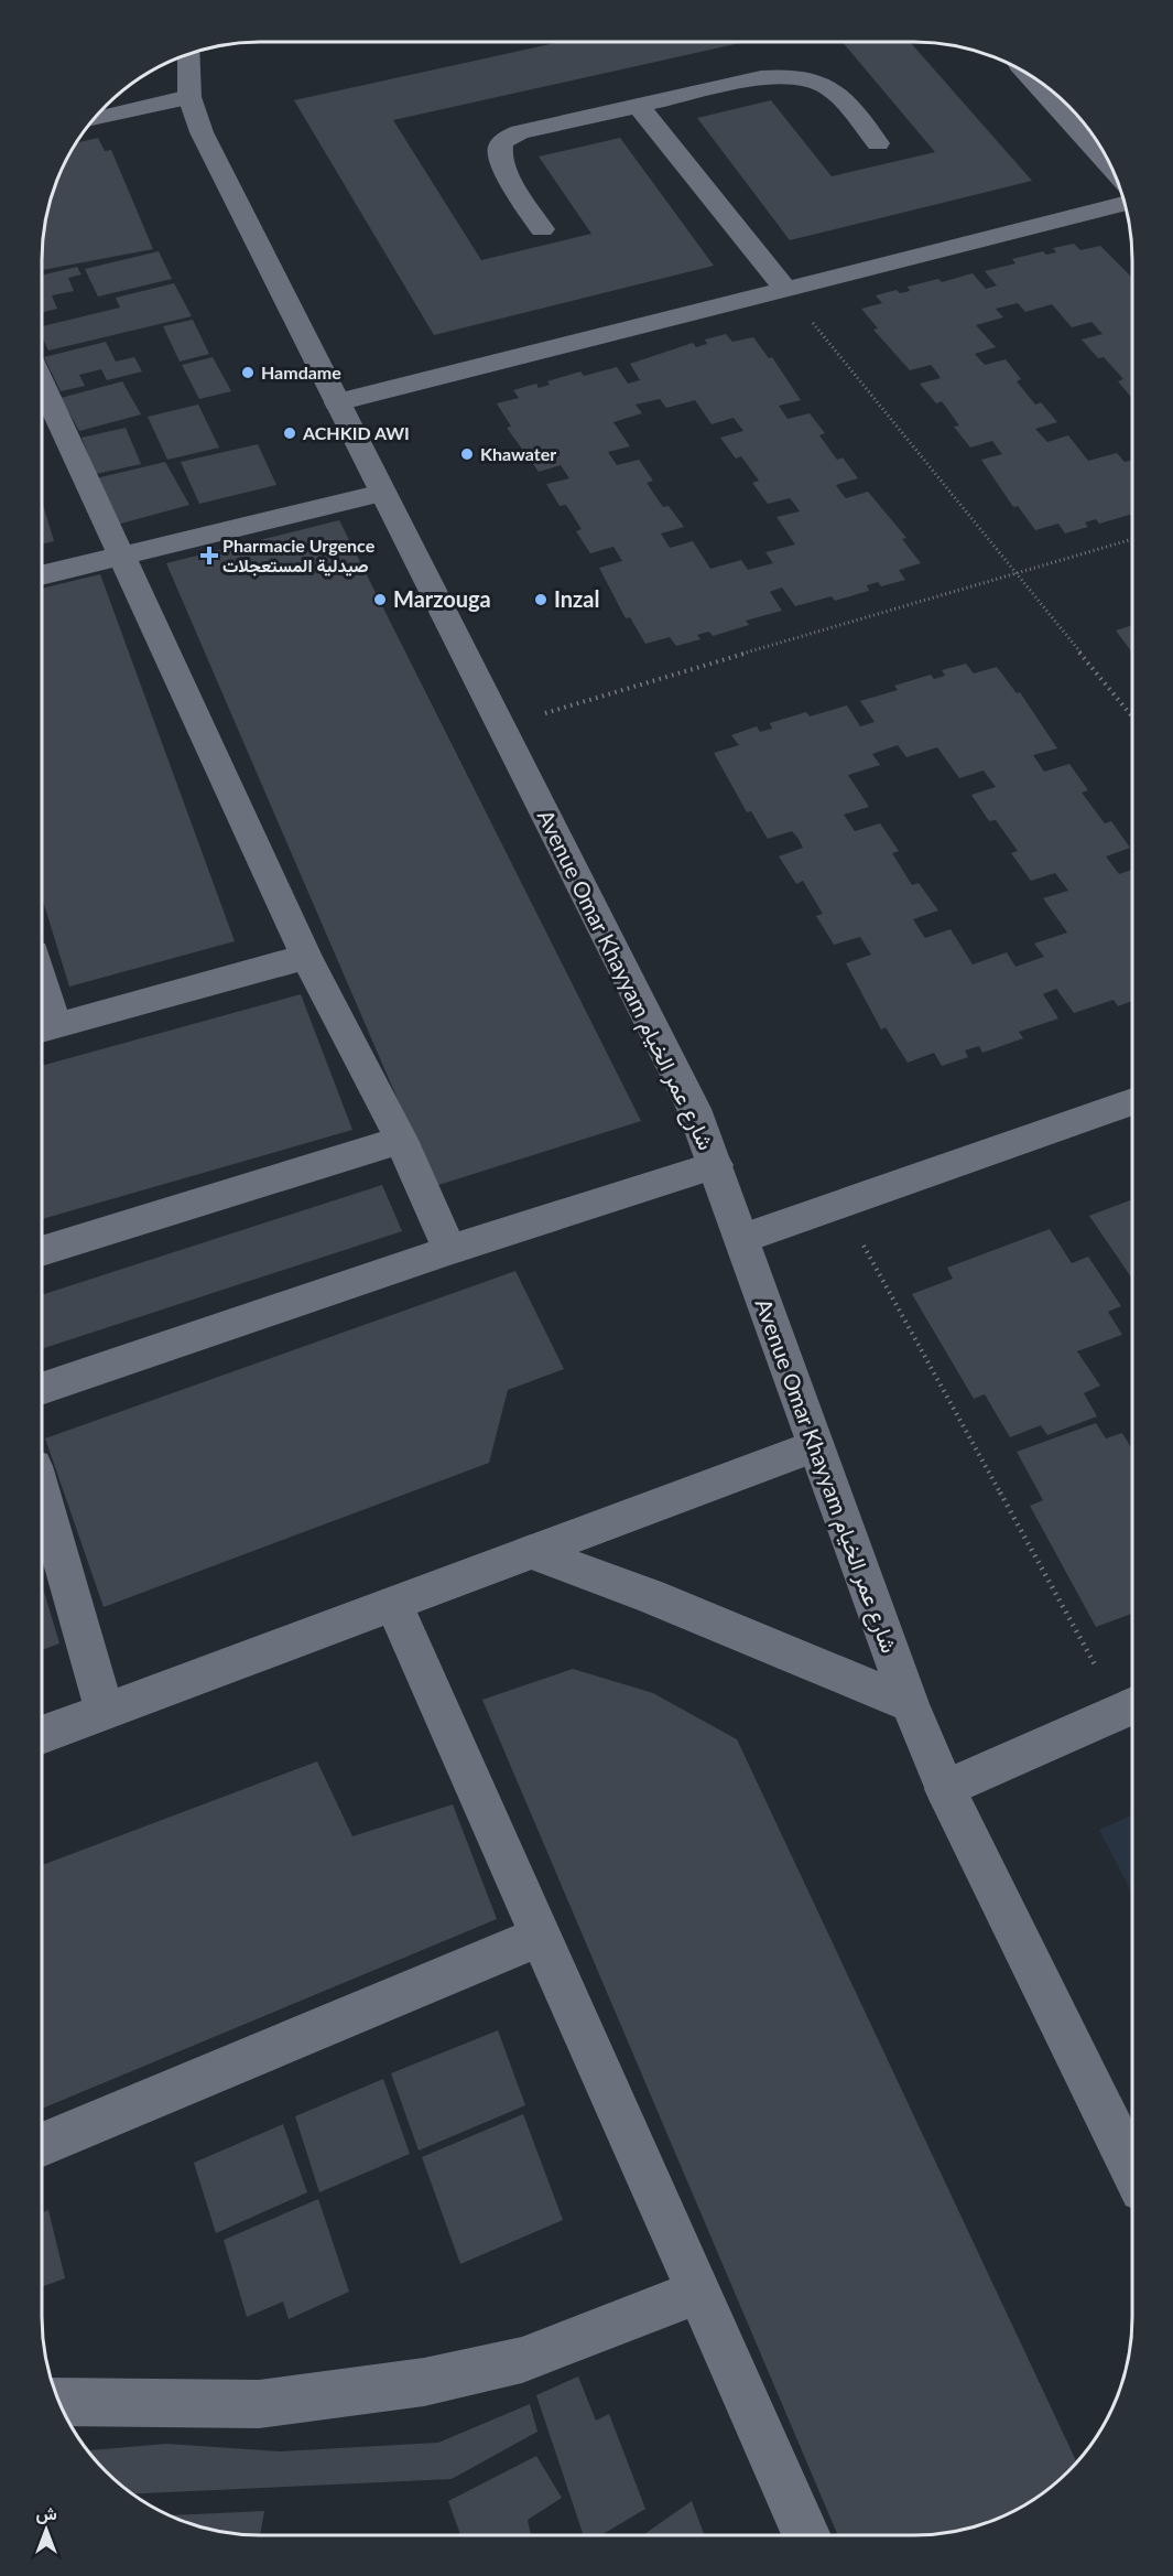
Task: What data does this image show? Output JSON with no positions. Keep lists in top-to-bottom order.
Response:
{
  "streets": {
    "street": ["Avenue Omar Khayyam شارع عمر الخيام"]
  },
  "places": {
    "other": [
      "Hamdame",
      "ACHKID AWI",
      "Khawater",
      "Marzouga",
      "Inzal"
    ],
    "health": ["Pharmacie Urgence صيدلية المستعجلات"]
  },
  "north": "top"
}
